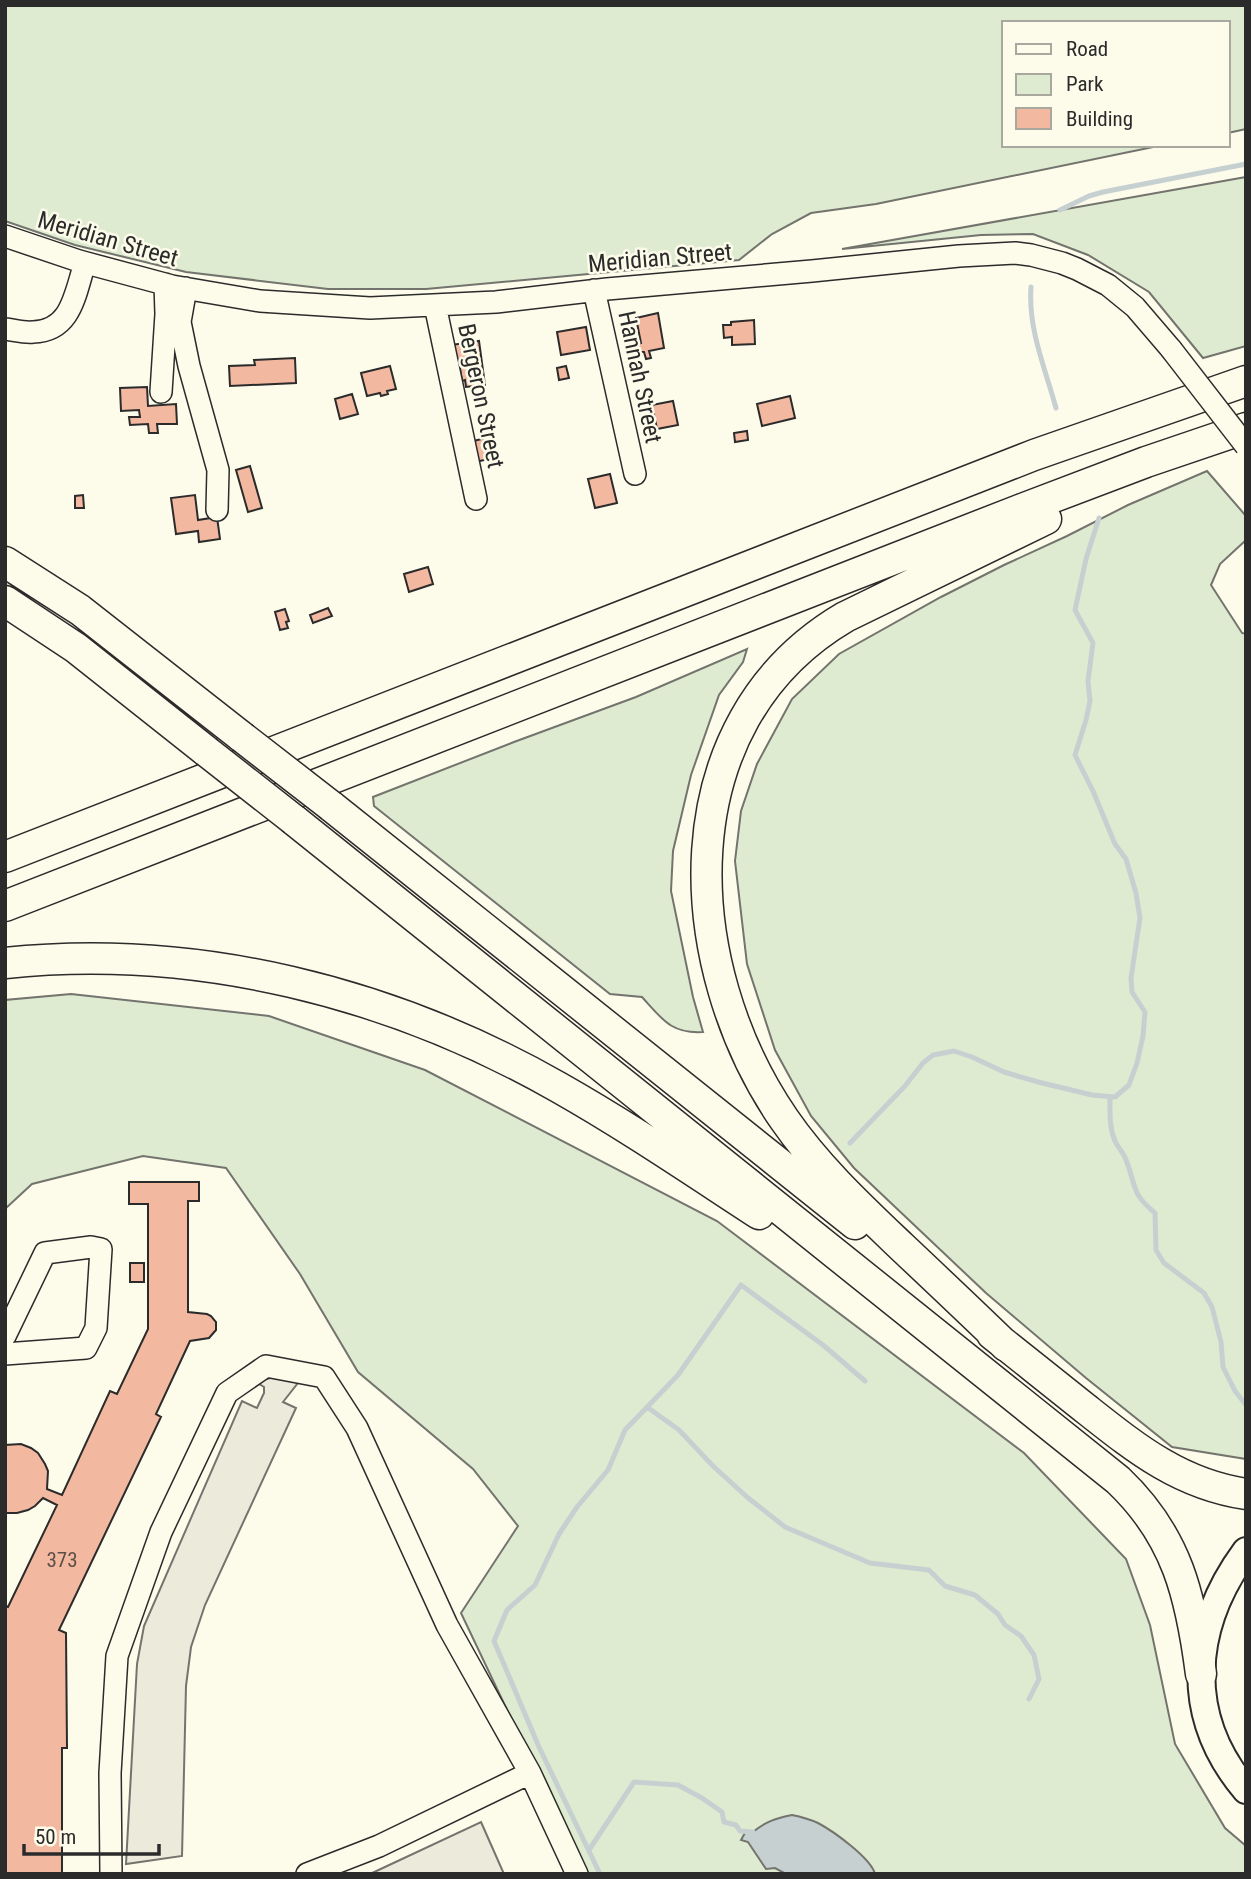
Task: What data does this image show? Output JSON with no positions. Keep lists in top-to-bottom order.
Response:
{
  "streets": {
    "street": ["Meridian Street", "Hannah Street", "Bergeron Street"]
  },
  "crossings": [
    ["Meridian Street", "Hannah Street"],
    ["Meridian Street", "Bergeron Street"]
  ],
  "house_numbers": ["373"],
  "legend": ["Road", "Park", "Building"],
  "scale_bar": "50 m"
}
